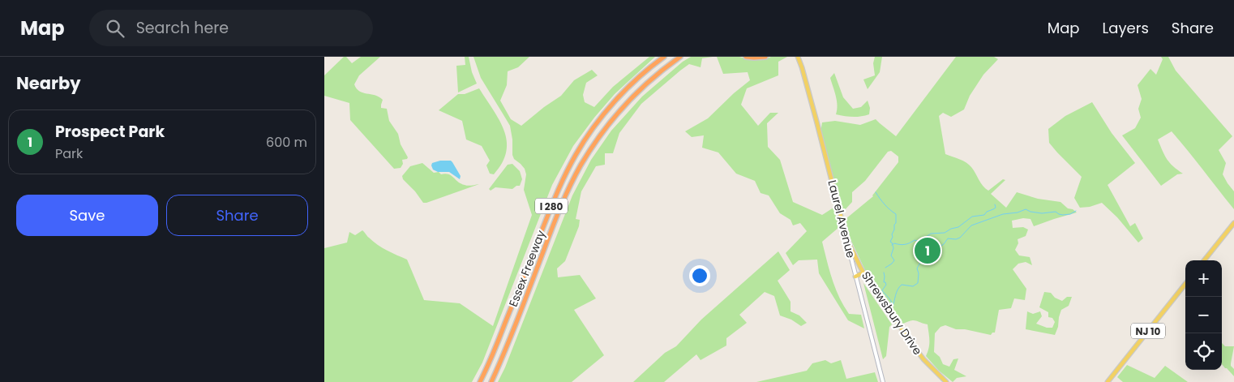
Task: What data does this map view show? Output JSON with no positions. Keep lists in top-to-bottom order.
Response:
{
  "streets": {
    "highway": ["I 280", "Essex Freeway"],
    "main road": ["Laurel Avenue", "Shrewsbury Drive", "NJ 10"]
  },
  "crossings": [
    ["Laurel Avenue", "Shrewsbury Drive"]
  ],
  "page": {
    "header": "Map",
    "search": "Search here",
    "nav": ["Map", "Layers", "Share"],
    "heading": "Nearby",
    "list": [
      {
        "mark": "1",
        "name": "Prospect Park",
        "note": "Park",
        "value": "600 m"
      }
    ],
    "buttons": ["Save", "Share"],
    "pins": "1",
    "map_buttons": ["+", "−"]
  }
}
